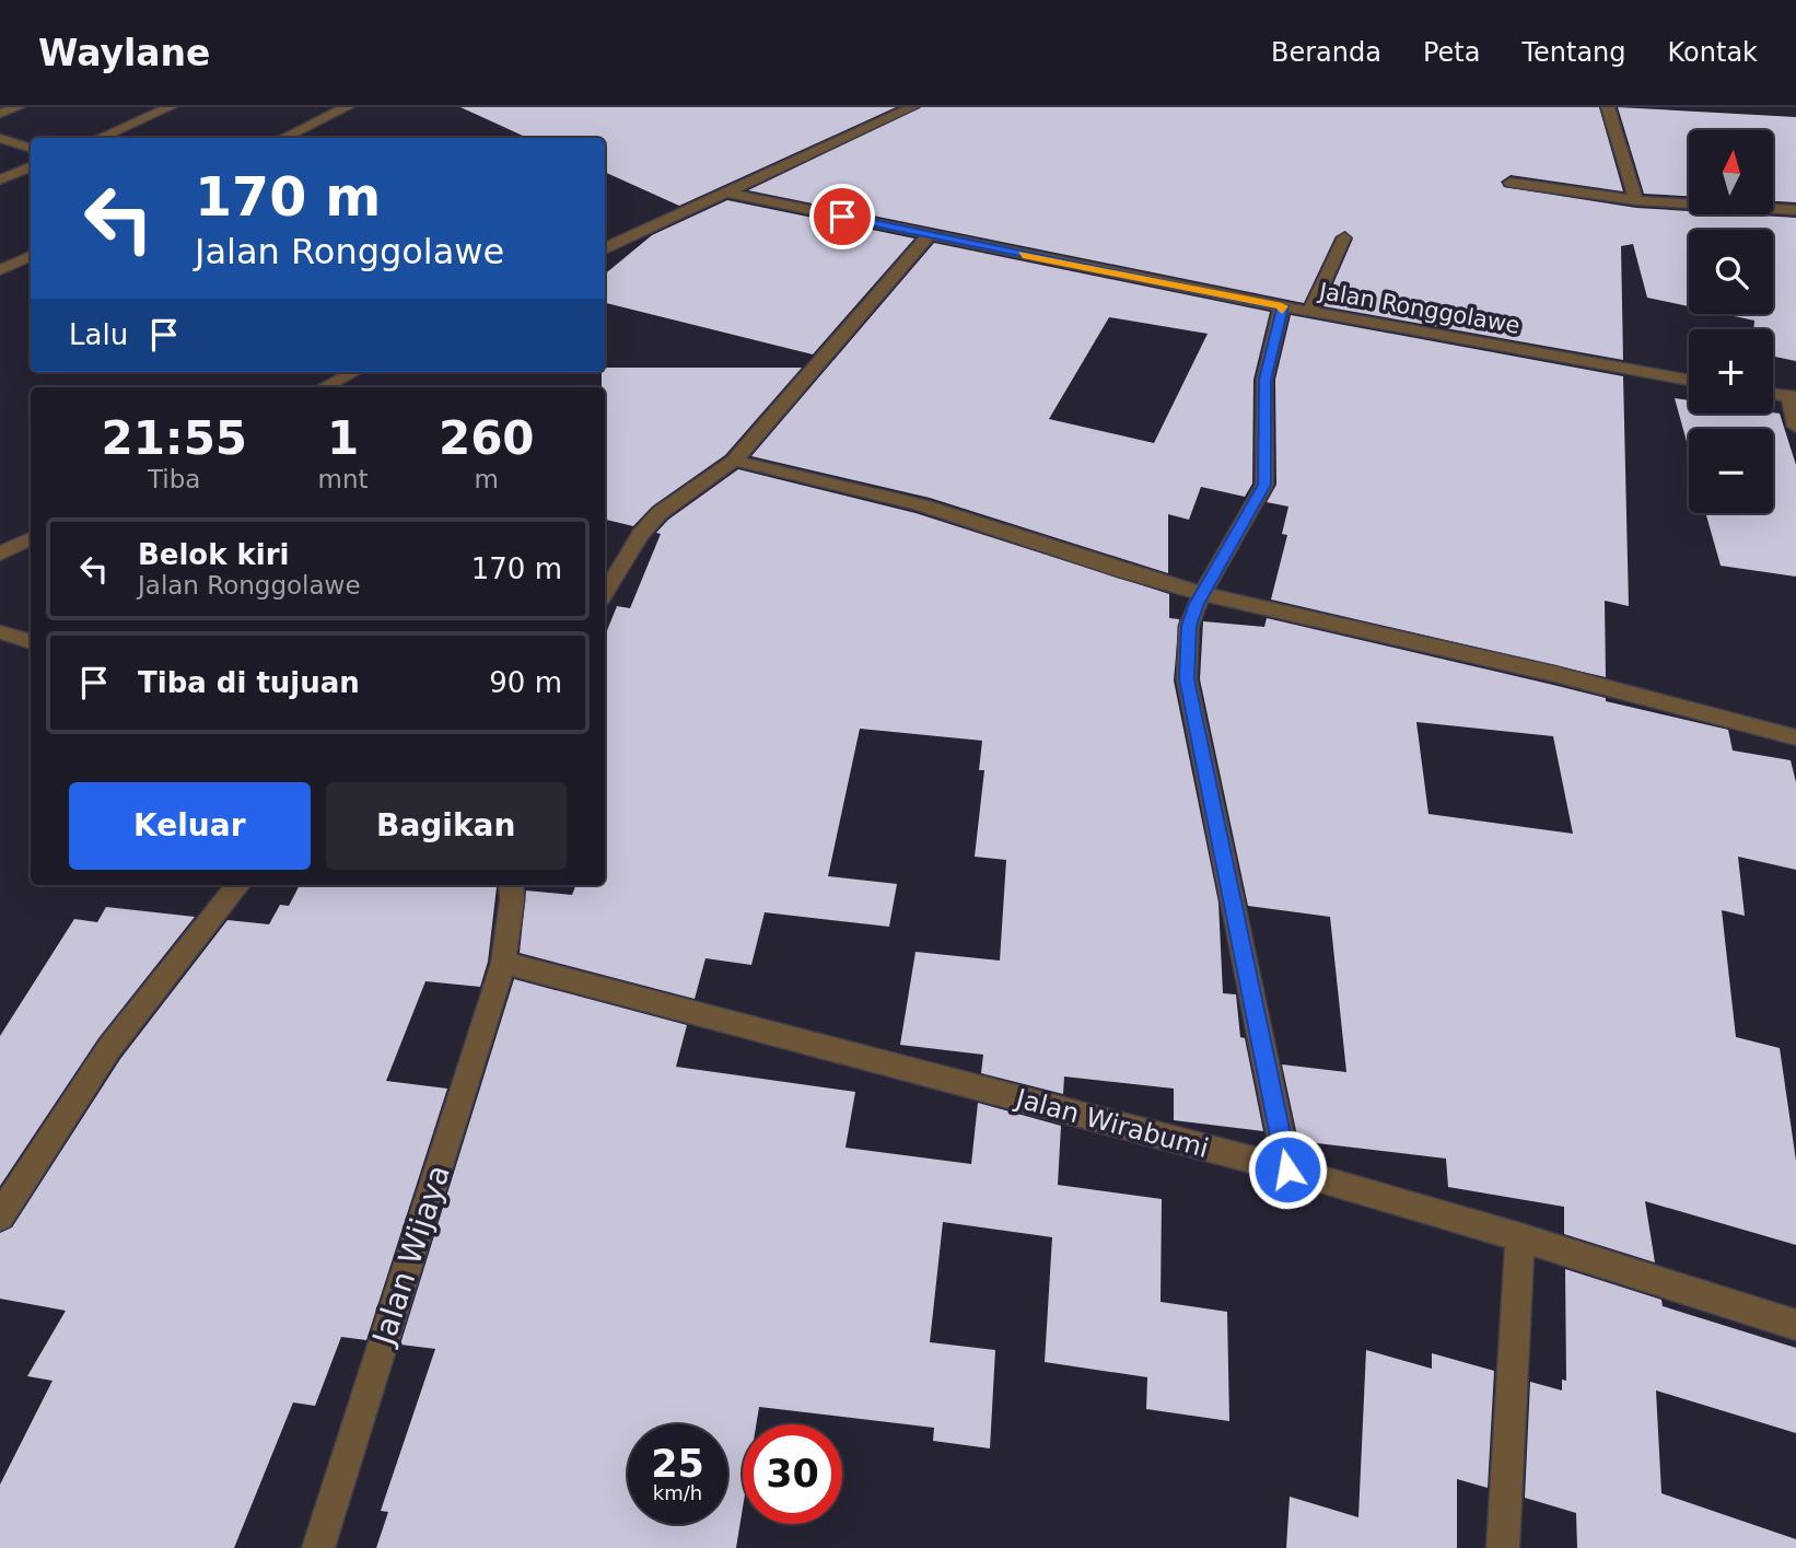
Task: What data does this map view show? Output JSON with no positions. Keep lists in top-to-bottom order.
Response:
{
  "streets": {
    "street": ["Jalan Ronggolawe", "Jalan Wirabumi", "Jalan Wijaya"]
  },
  "crossings": [
    ["Jalan Wirabumi", "Jalan Wijaya"]
  ],
  "north": "top",
  "page": {
    "header": "Waylane",
    "nav": [
      "Beranda",
      "Peta",
      "Tentang",
      "Kontak"
    ],
    "map_buttons": ["+", "−"],
    "turn": ["170 m", "Jalan Ronggolawe"],
    "then": "Lalu",
    "eta": [
      "21:55",
      "Tiba",
      "1",
      "mnt",
      "260",
      "m"
    ],
    "list": [
      {
        "name": "Belok kiri",
        "note": "Jalan Ronggolawe",
        "value": "170 m"
      },
      {
        "name": "Tiba di tujuan",
        "value": "90 m"
      }
    ],
    "buttons": ["Keluar", "Bagikan"],
    "speed": "25 km/h",
    "limit": "30"
  }
}
